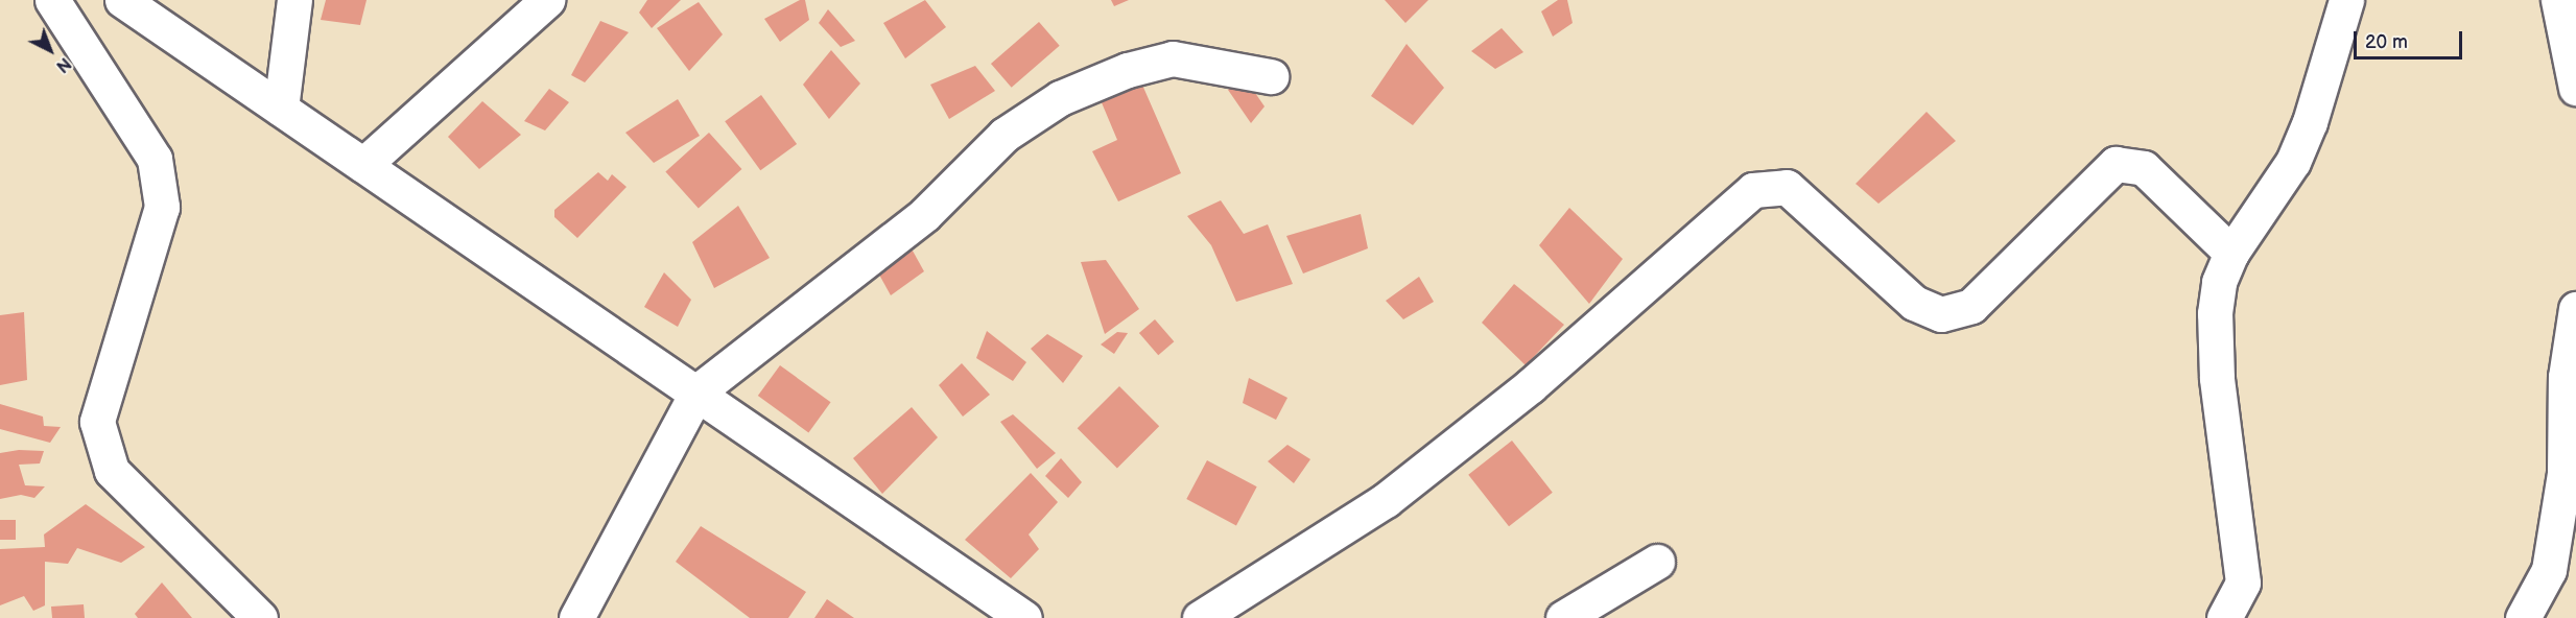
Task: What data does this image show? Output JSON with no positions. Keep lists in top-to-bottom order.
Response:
{
  "scale_bar": "20 m",
  "north": "bottom right"
}
